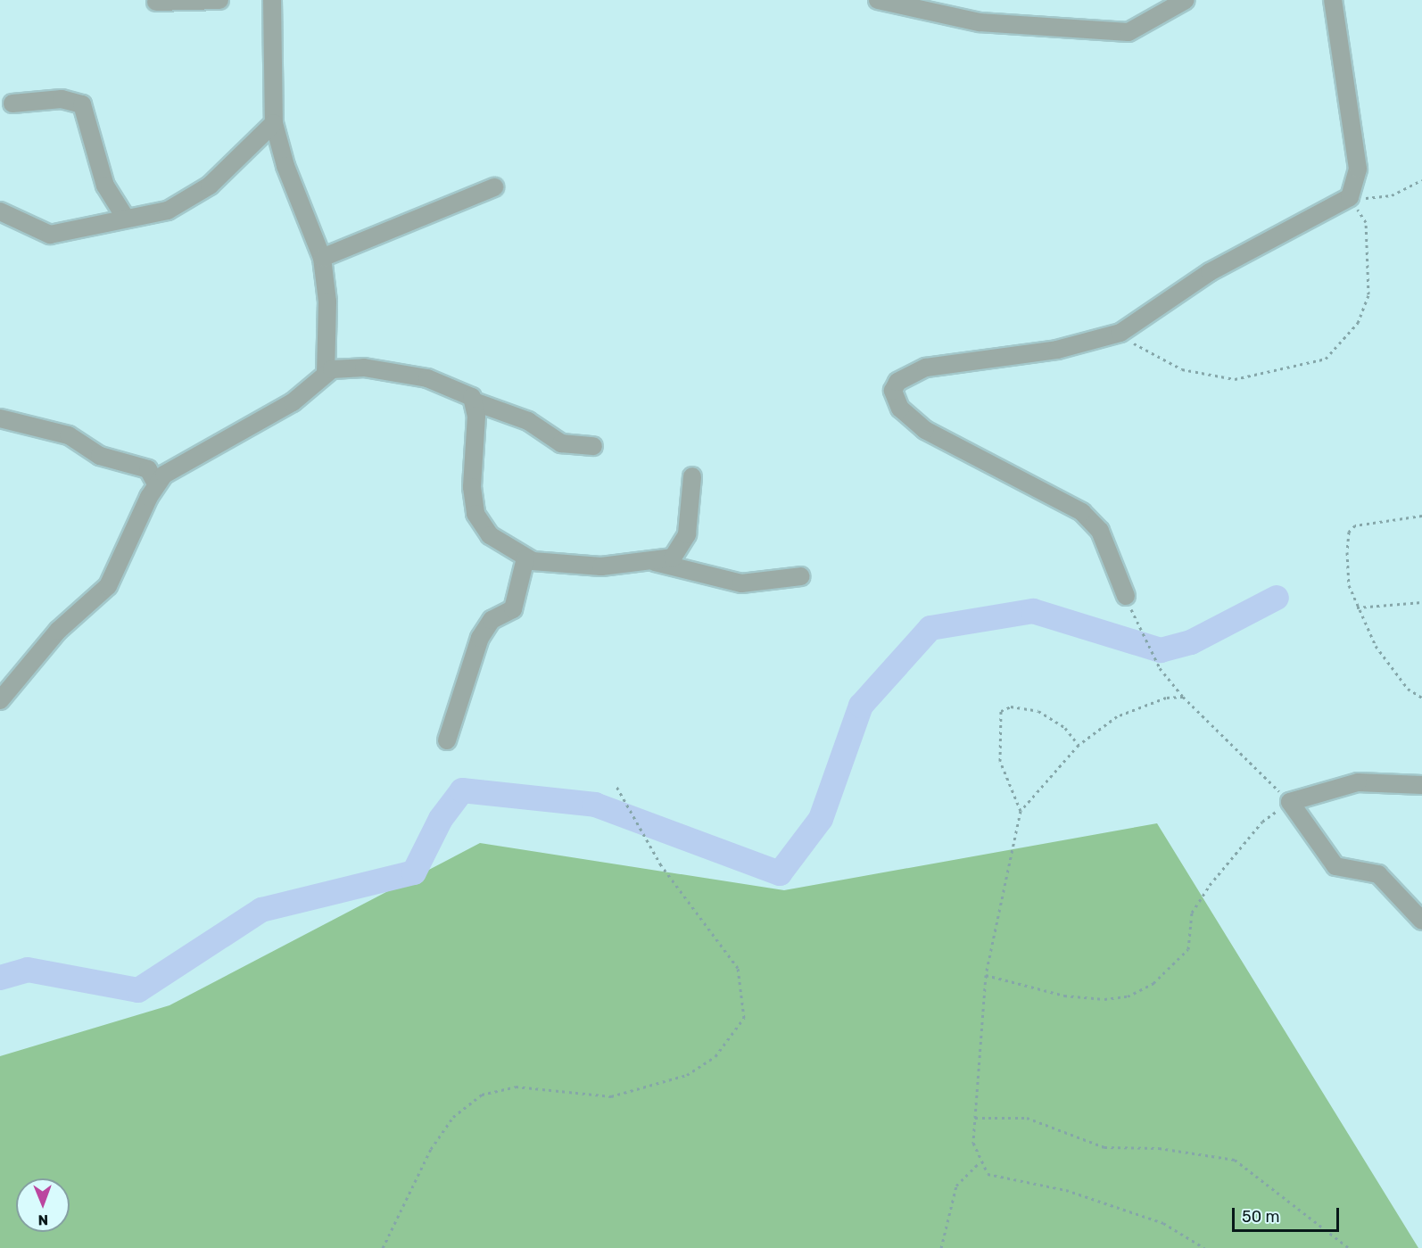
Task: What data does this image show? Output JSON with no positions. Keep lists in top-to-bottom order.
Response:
{
  "scale_bar": "50 m",
  "north": "bottom"
}
